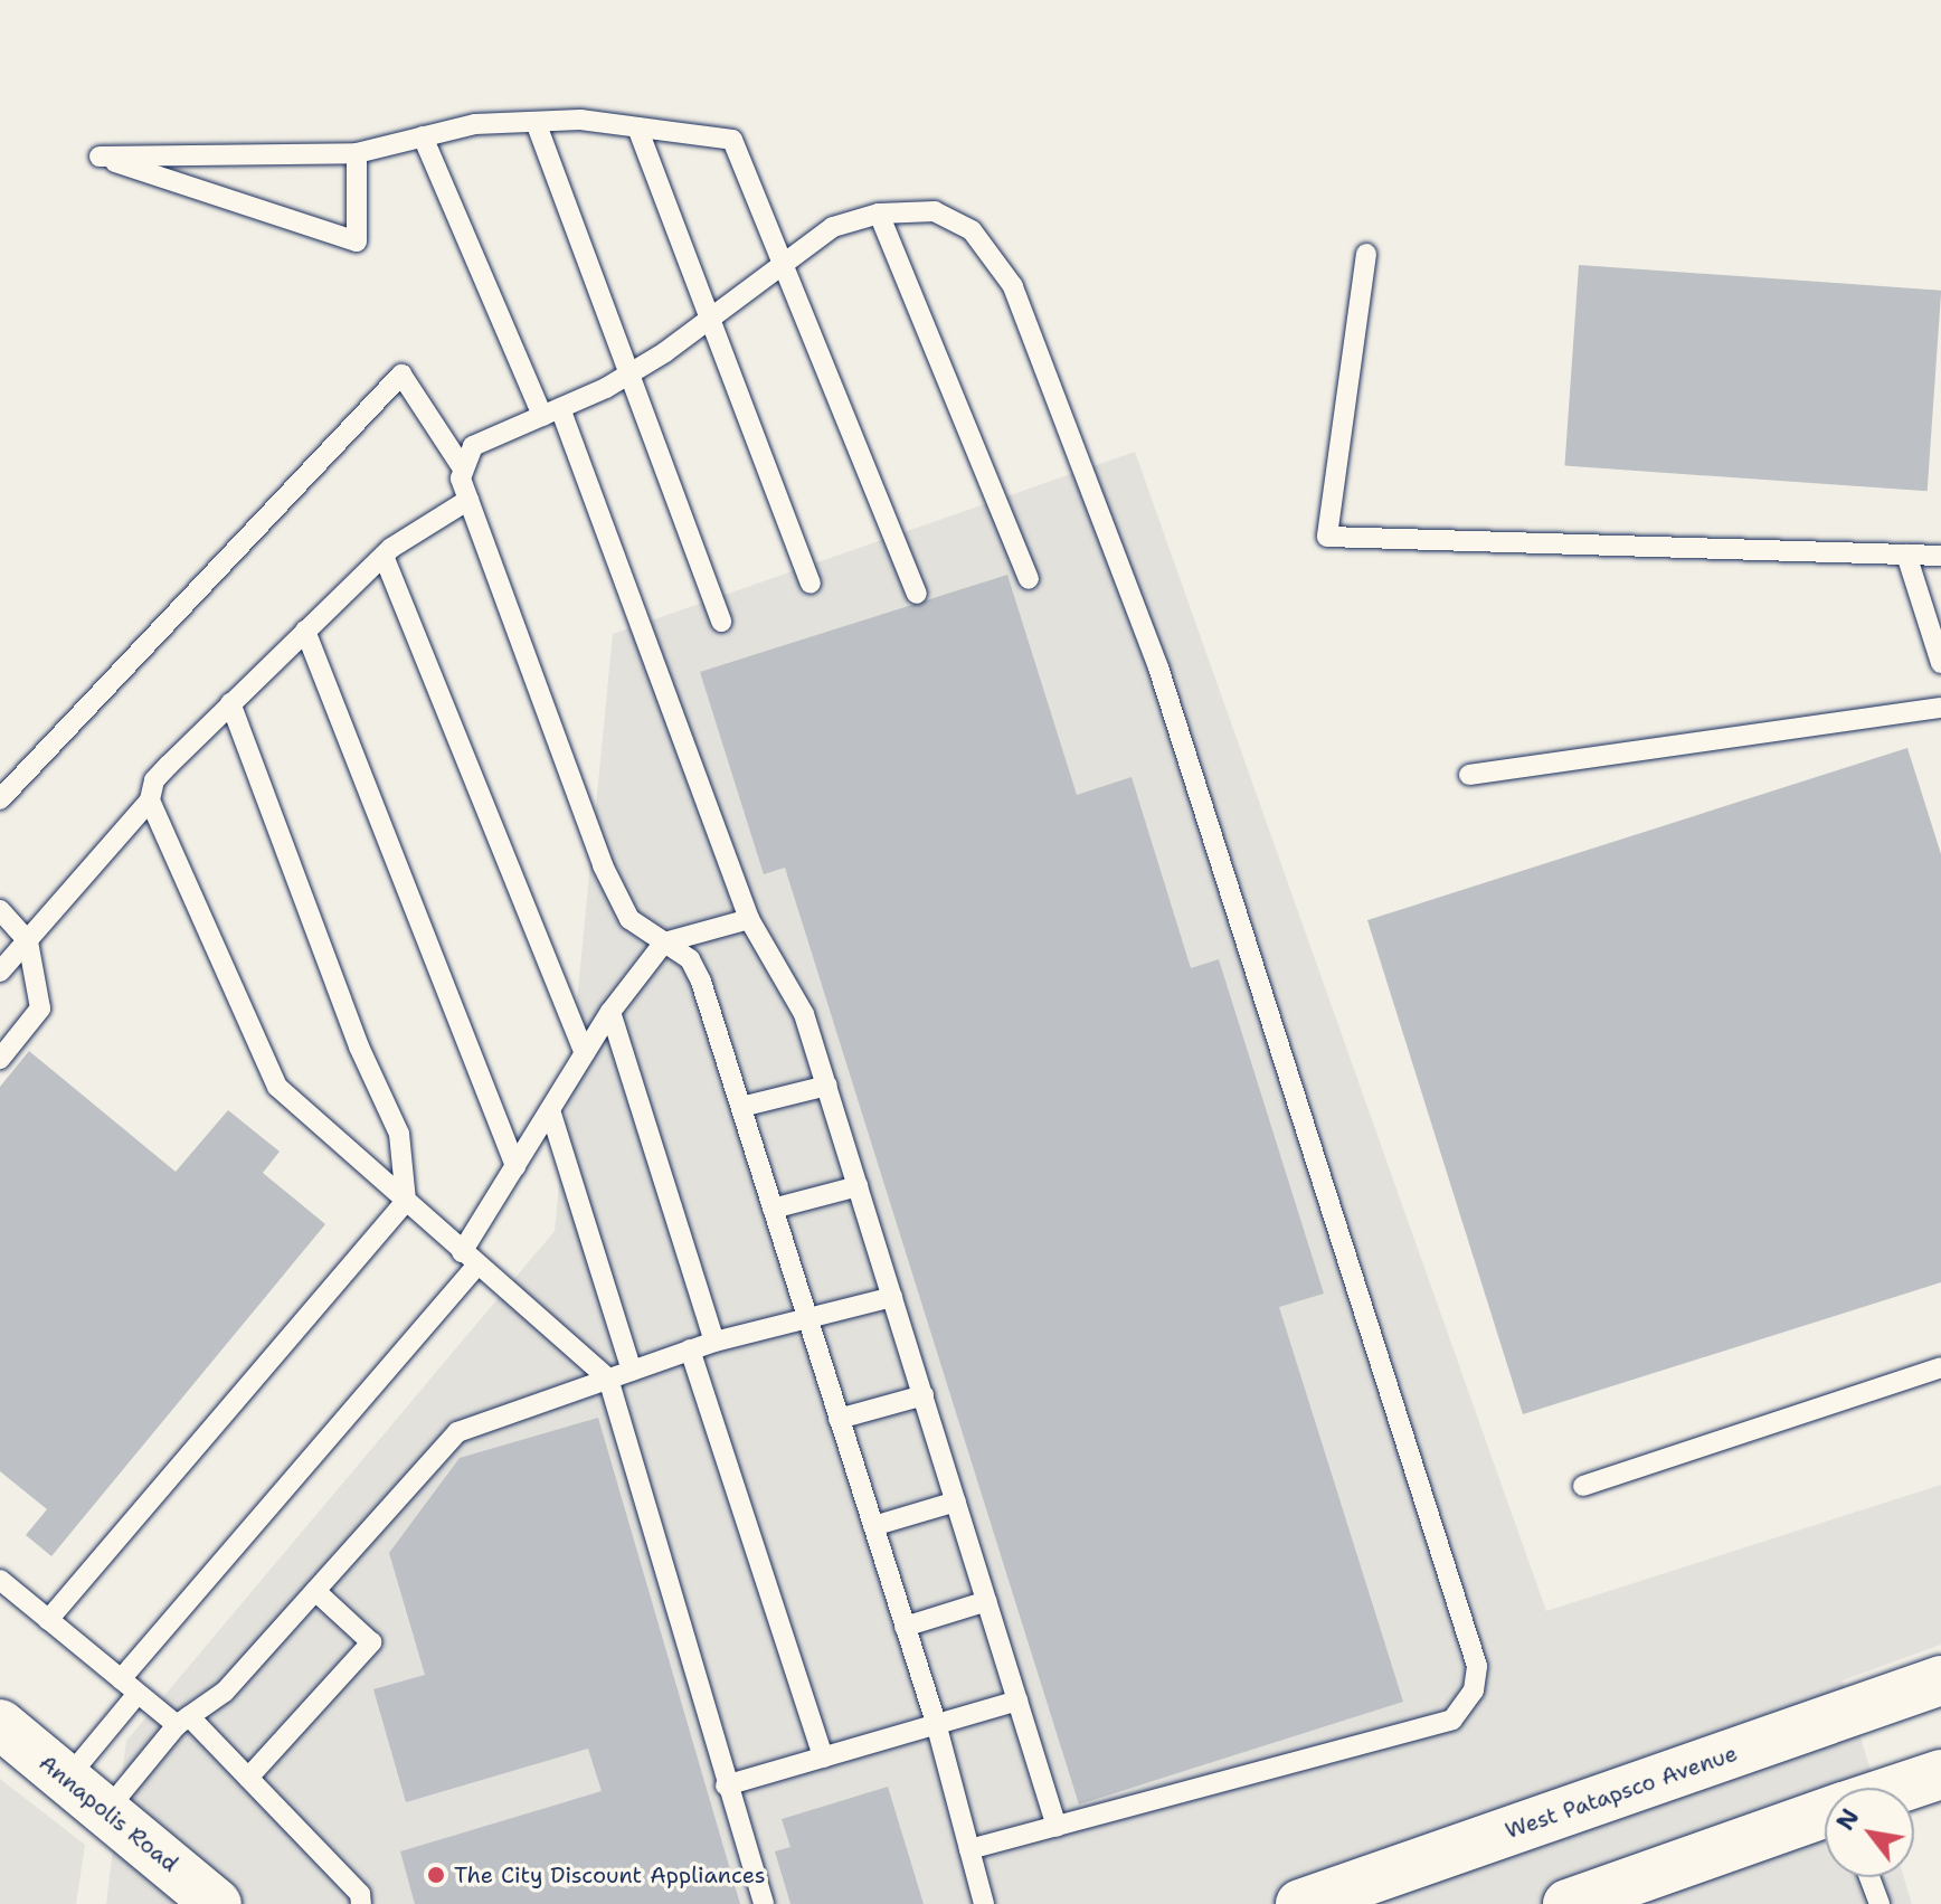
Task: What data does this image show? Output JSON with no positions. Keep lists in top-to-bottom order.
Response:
{
  "streets": {
    "main road": ["West Patapsco Avenue", "Annapolis Road"]
  },
  "places": ["The City Discount Appliances"],
  "north": "top left"
}
